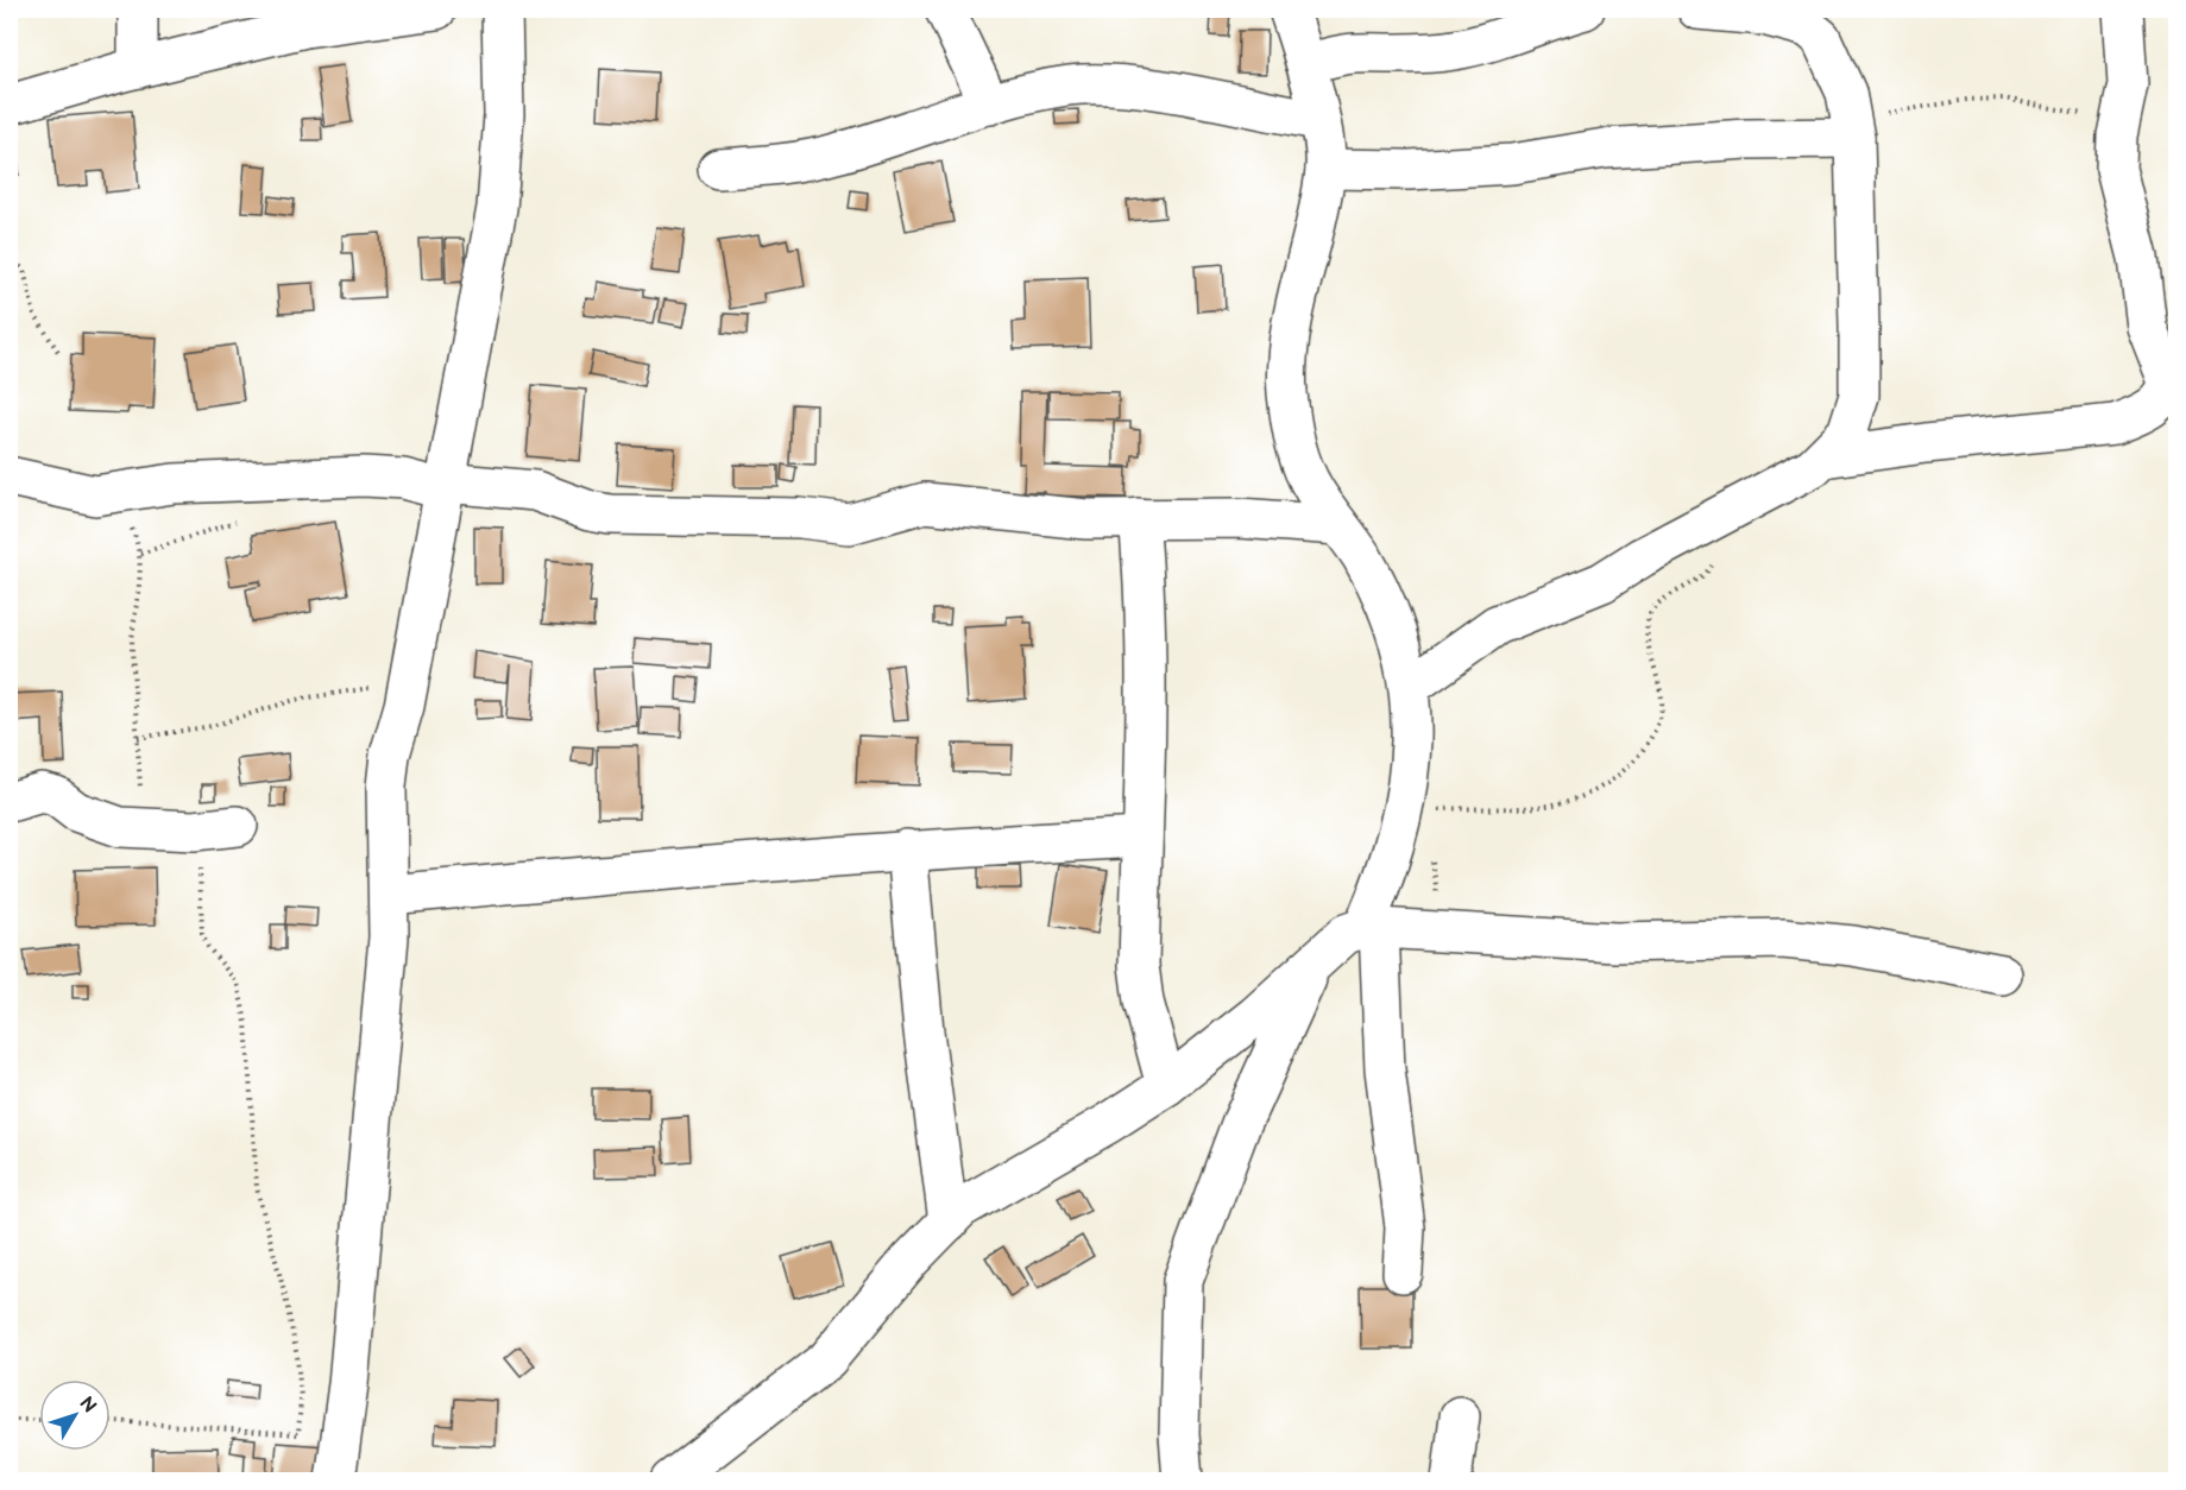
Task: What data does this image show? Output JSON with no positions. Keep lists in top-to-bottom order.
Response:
{
  "north": "top right"
}
